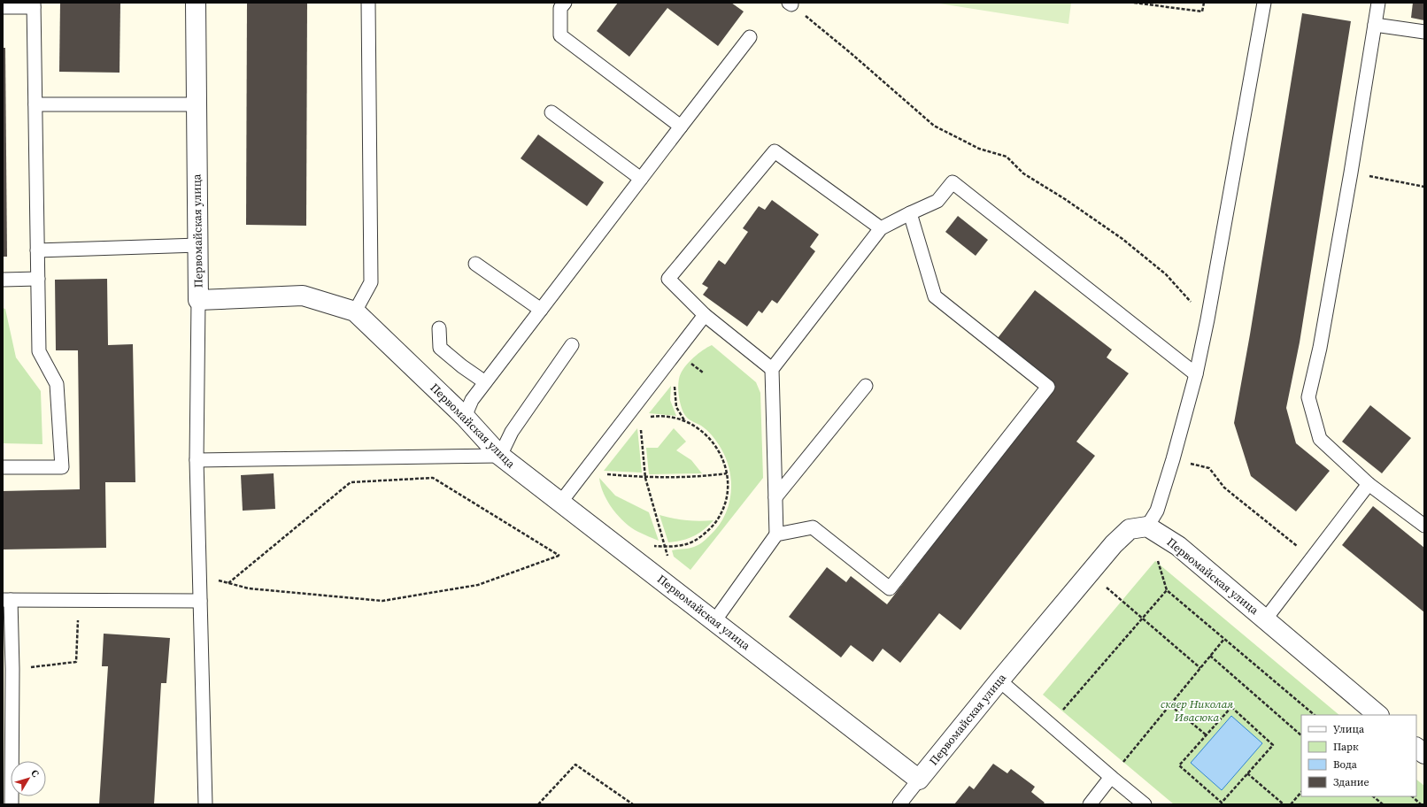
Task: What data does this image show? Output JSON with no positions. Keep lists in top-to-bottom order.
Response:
{
  "streets": {
    "street": ["Первомайская улица"]
  },
  "parks": ["сквер Николая Ивасюка"],
  "legend": [
    "Улица",
    "Парк",
    "Вода",
    "Здание"
  ],
  "north": "top right"
}
